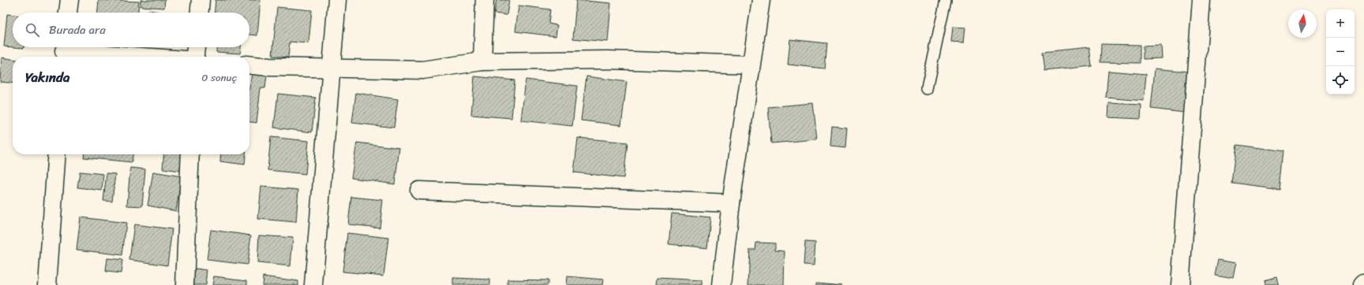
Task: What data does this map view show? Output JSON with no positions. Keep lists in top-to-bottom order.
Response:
{
  "north": "top",
  "page": {
    "map_buttons": ["+", "−"],
    "search": "Burada ara",
    "heading": ["Yakında", "0 sonuç"]
  }
}
